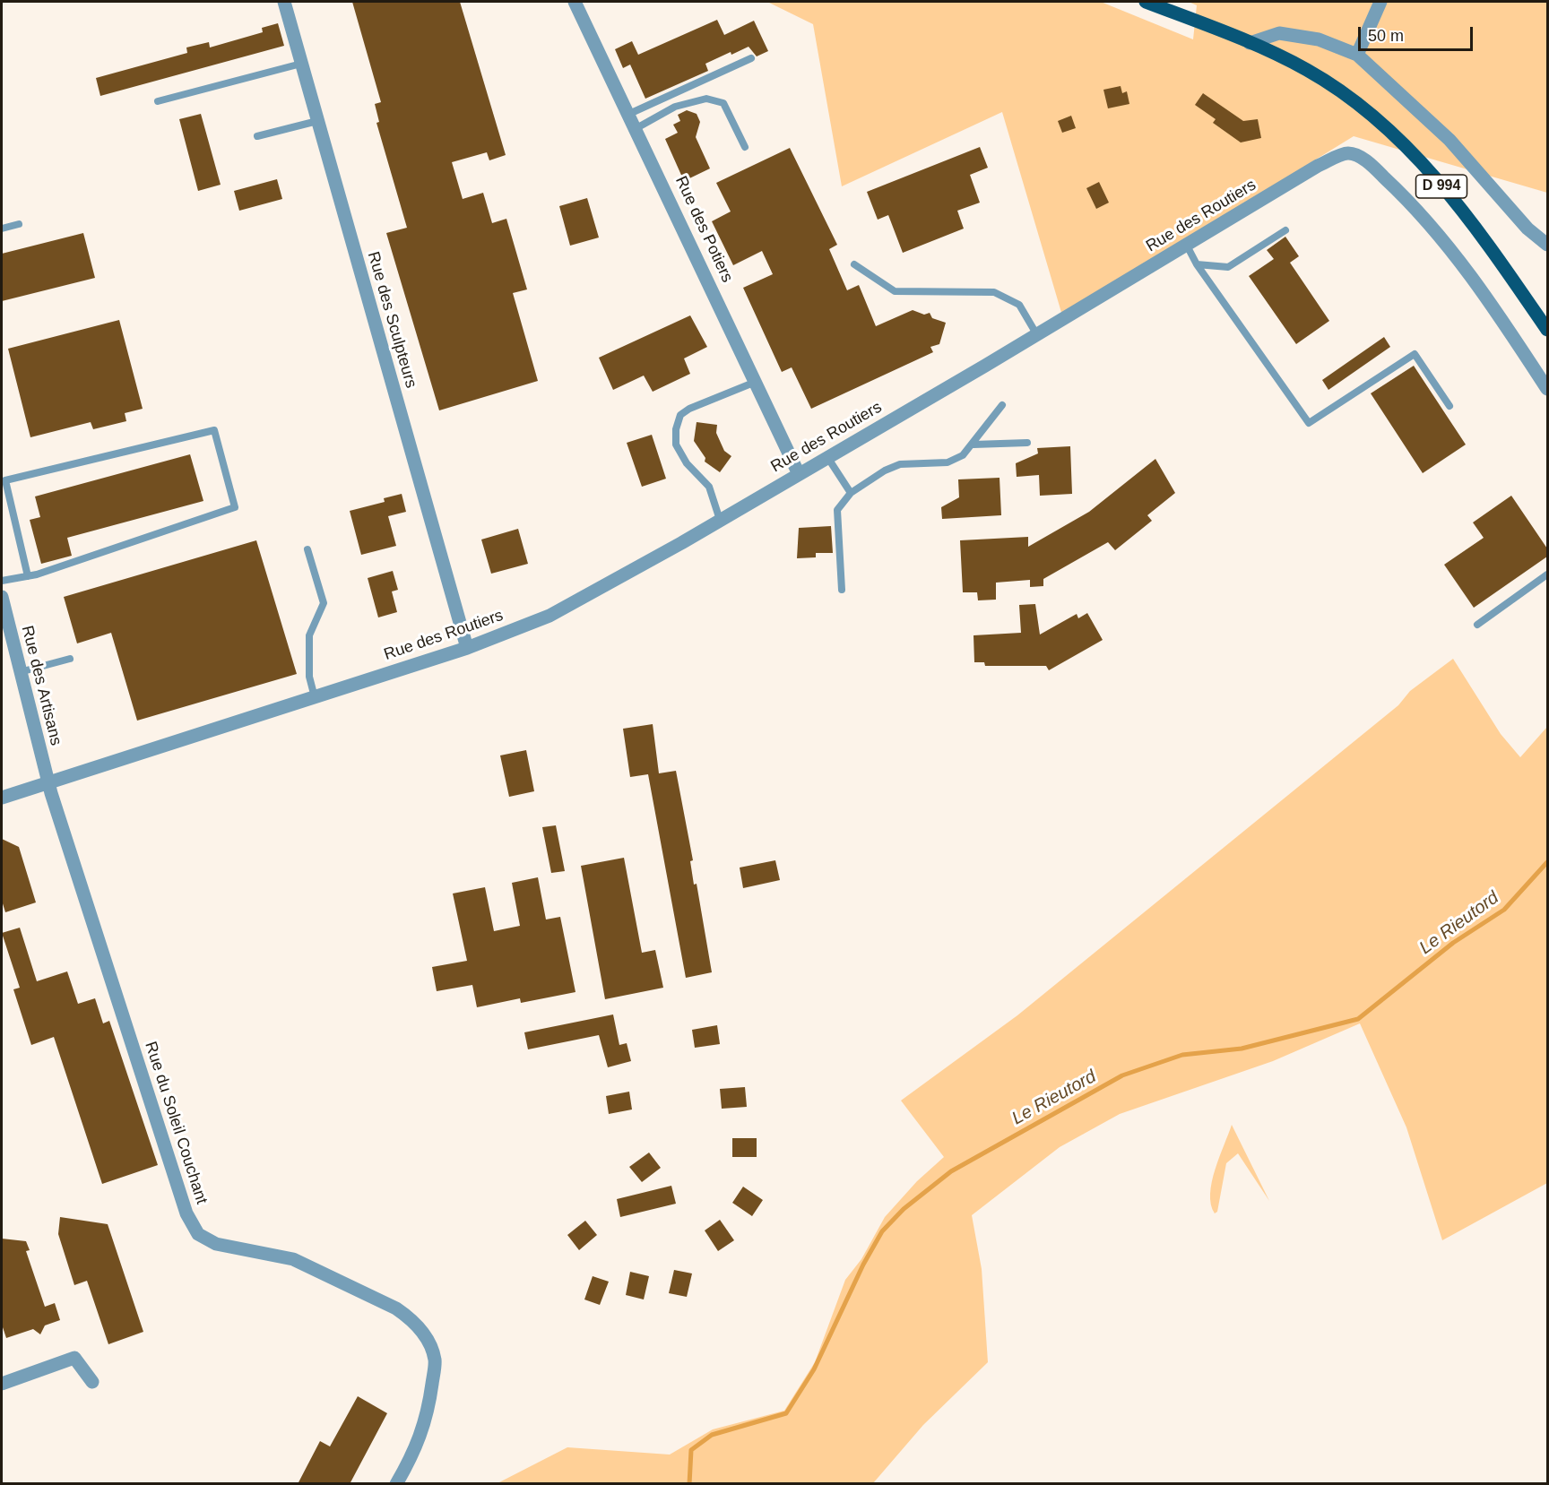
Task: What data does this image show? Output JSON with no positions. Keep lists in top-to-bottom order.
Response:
{
  "streets": {
    "main road": ["D 994"],
    "street": [
      "Rue des Routiers",
      "Rue des Potiers",
      "Rue des Sculpteurs",
      "Rue des Artisans",
      "Rue du Soleil Couchant"
    ]
  },
  "crossings": [
    ["Rue des Routiers", "Rue des Potiers"],
    ["Rue des Routiers", "Rue des Sculpteurs"],
    ["Rue des Routiers", "Rue des Artisans"],
    ["Rue des Routiers", "Rue du Soleil Couchant"],
    ["Rue des Artisans", "Rue du Soleil Couchant"]
  ],
  "water": ["Le Rieutord"],
  "scale_bar": "50 m"
}
